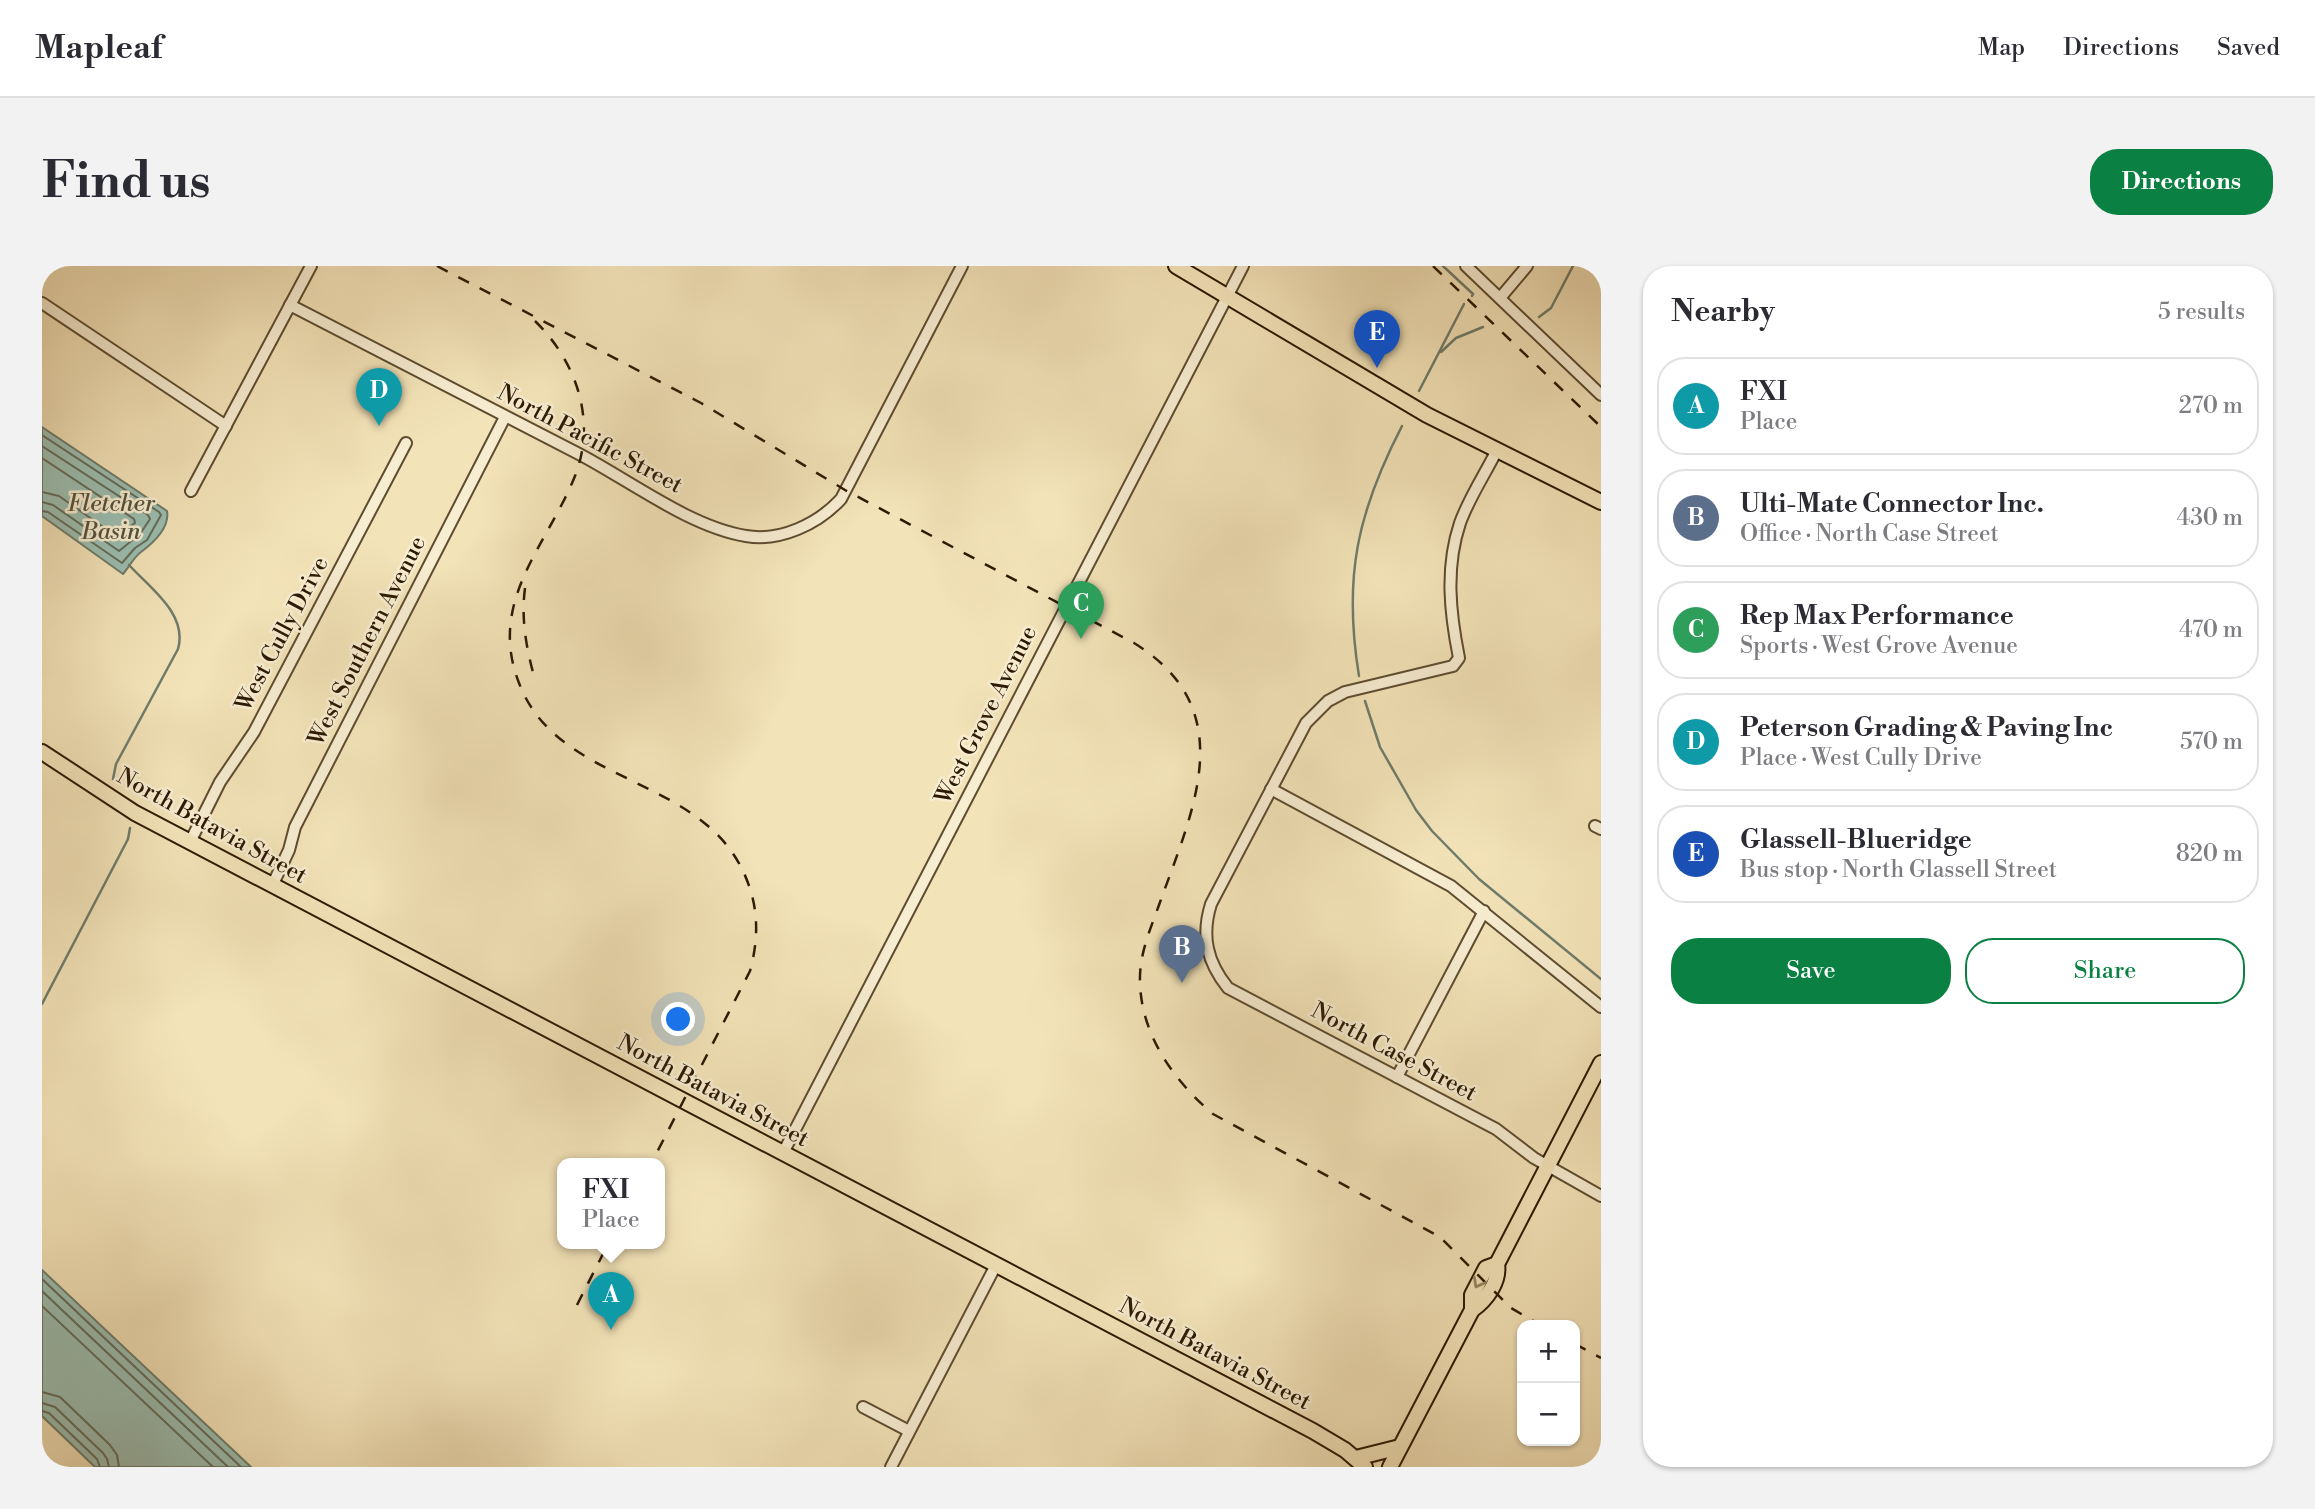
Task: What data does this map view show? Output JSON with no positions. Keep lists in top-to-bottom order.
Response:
{
  "streets": {
    "main road": ["North Batavia Street"],
    "street": [
      "North Pacific Street",
      "West Cully Drive",
      "West Southern Avenue",
      "West Grove Avenue",
      "North Case Street"
    ]
  },
  "crossings": [
    ["North Pacific Street", "West Southern Avenue"],
    ["West Cully Drive", "North Batavia Street"],
    ["West Southern Avenue", "North Batavia Street"],
    ["West Grove Avenue", "North Batavia Street"]
  ],
  "water": ["Fletcher Basin"],
  "page": {
    "header": "Mapleaf",
    "nav": ["Map", "Directions", "Saved"],
    "buttons": [
      "Directions",
      ["Save", "Share"]
    ],
    "title": "Find us",
    "heading": ["Nearby", "5 results"],
    "pins": [
      "E",
      "D",
      "C",
      "B",
      "A"
    ],
    "list": [
      {
        "mark": "A",
        "name": "FXI",
        "note": "Place",
        "value": "270 m"
      },
      {
        "mark": "B",
        "name": "Ulti-Mate Connector Inc.",
        "note": "Office · North Case Street",
        "value": "430 m"
      },
      {
        "mark": "C",
        "name": "Rep Max Performance",
        "note": "Sports · West Grove Avenue",
        "value": "470 m"
      },
      {
        "mark": "D",
        "name": "Peterson Grading & Paving Inc",
        "note": "Place · West Cully Drive",
        "value": "570 m"
      },
      {
        "mark": "E",
        "name": "Glassell-Blueridge",
        "note": "Bus stop · North Glassell Street",
        "value": "820 m"
      }
    ],
    "popup": ["FXI", "Place"],
    "map_buttons": ["+", "−"]
  }
}
